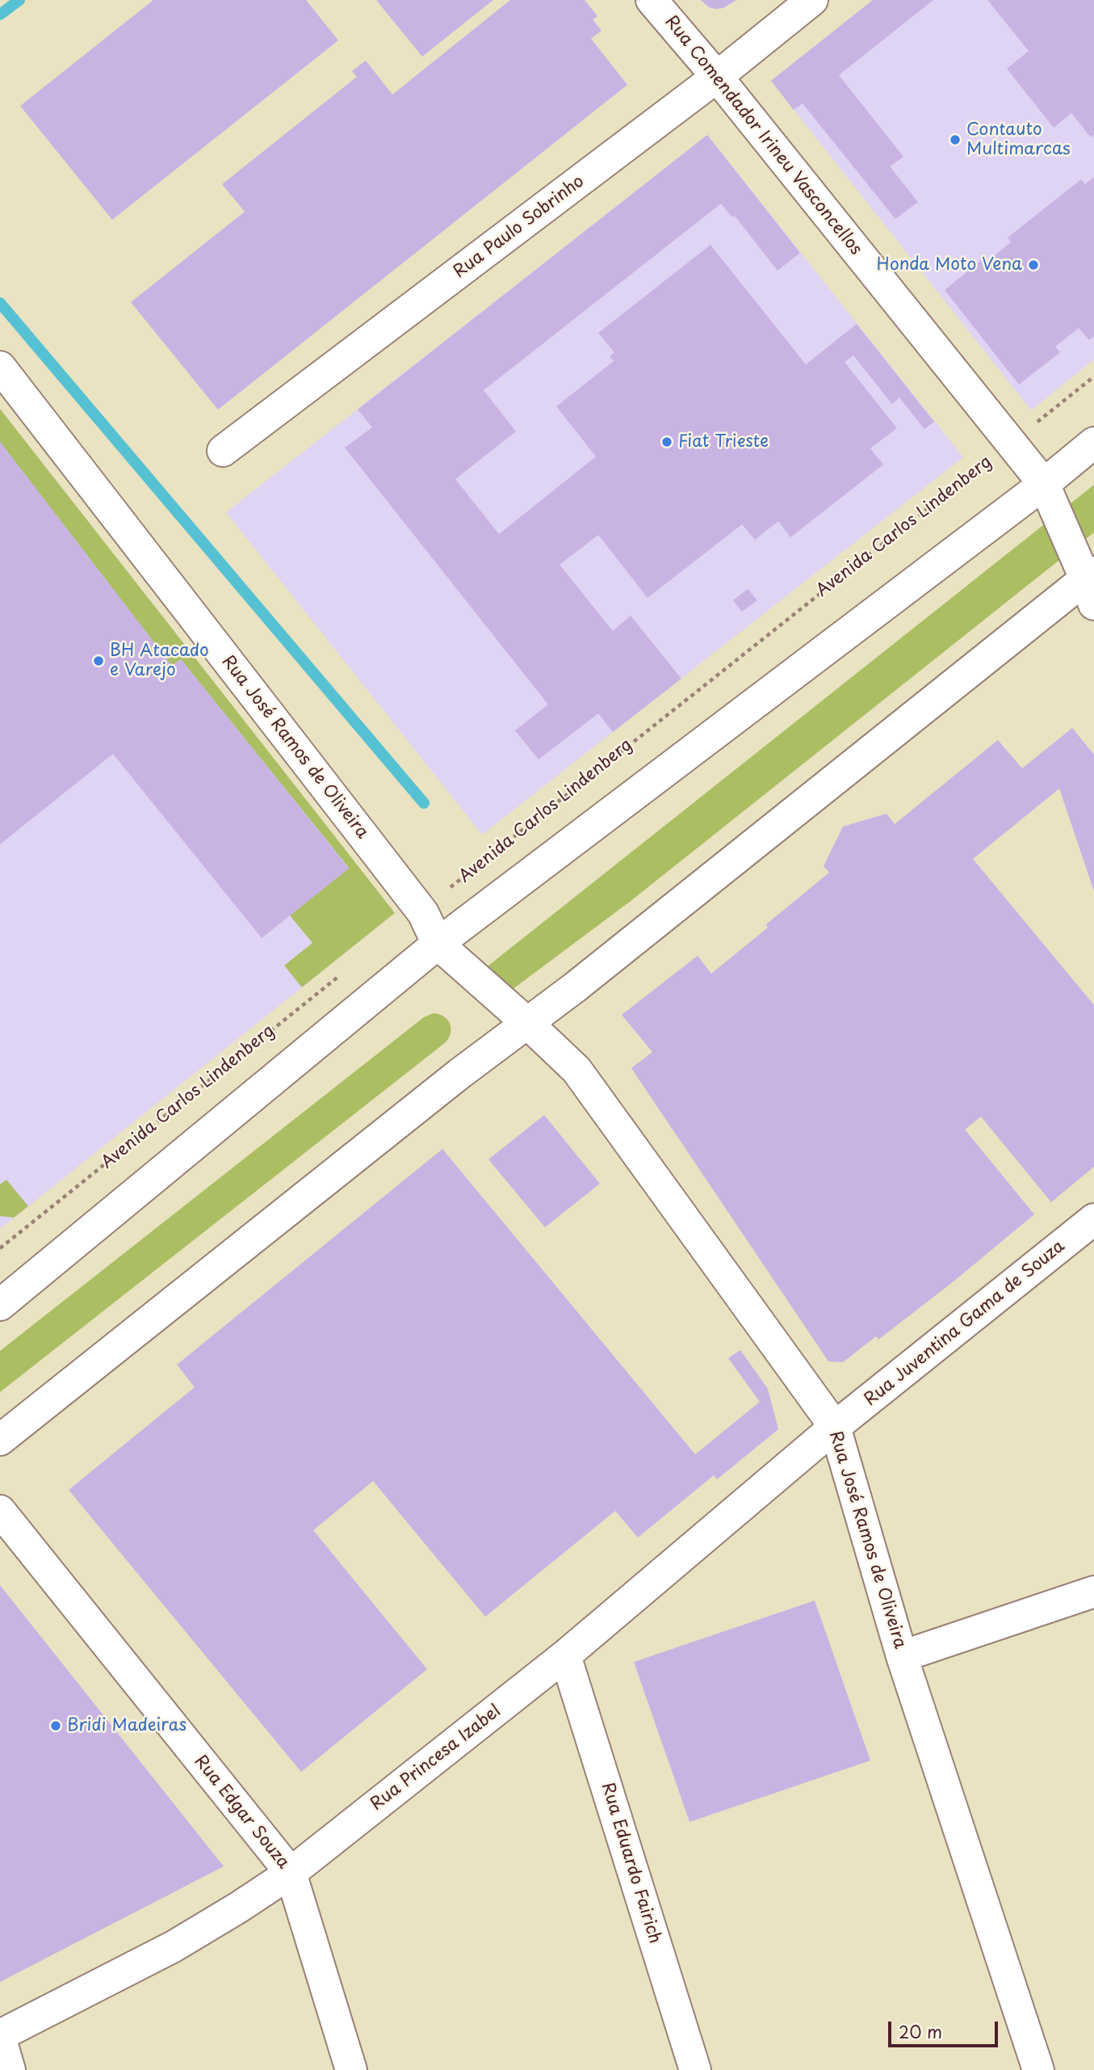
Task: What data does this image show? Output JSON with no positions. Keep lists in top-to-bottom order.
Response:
{
  "streets": {
    "street": [
      "Rua Comendador Irineu Vasconcellos",
      "Rua Paulo Sobrinho",
      "Rua José Ramos de Oliveira",
      "Rua Juventina Gama de Souza",
      "Rua Princesa Izabel",
      "Rua Edgar Souza",
      "Rua Eduardo Fairich"
    ],
    "path": ["Avenida Carlos Lindenberg"]
  },
  "crossings": [
    ["Rua Comendador Irineu Vasconcellos", "Rua Paulo Sobrinho"],
    ["Rua Comendador Irineu Vasconcellos", "Avenida Carlos Lindenberg"],
    ["Avenida Carlos Lindenberg", "Rua José Ramos de Oliveira"],
    ["Rua José Ramos de Oliveira", "Rua Juventina Gama de Souza"],
    ["Rua José Ramos de Oliveira", "Rua Princesa Izabel"],
    ["Rua Juventina Gama de Souza", "Rua Princesa Izabel"],
    ["Rua Princesa Izabel", "Rua Edgar Souza"],
    ["Rua Princesa Izabel", "Rua Eduardo Fairich"]
  ],
  "places": [
    "Contauto Multimarcas",
    "Honda Moto Vena",
    "Fiat Trieste",
    "BH Atacado e Varejo",
    "Bridi Madeiras"
  ],
  "scale_bar": "20 m"
}
